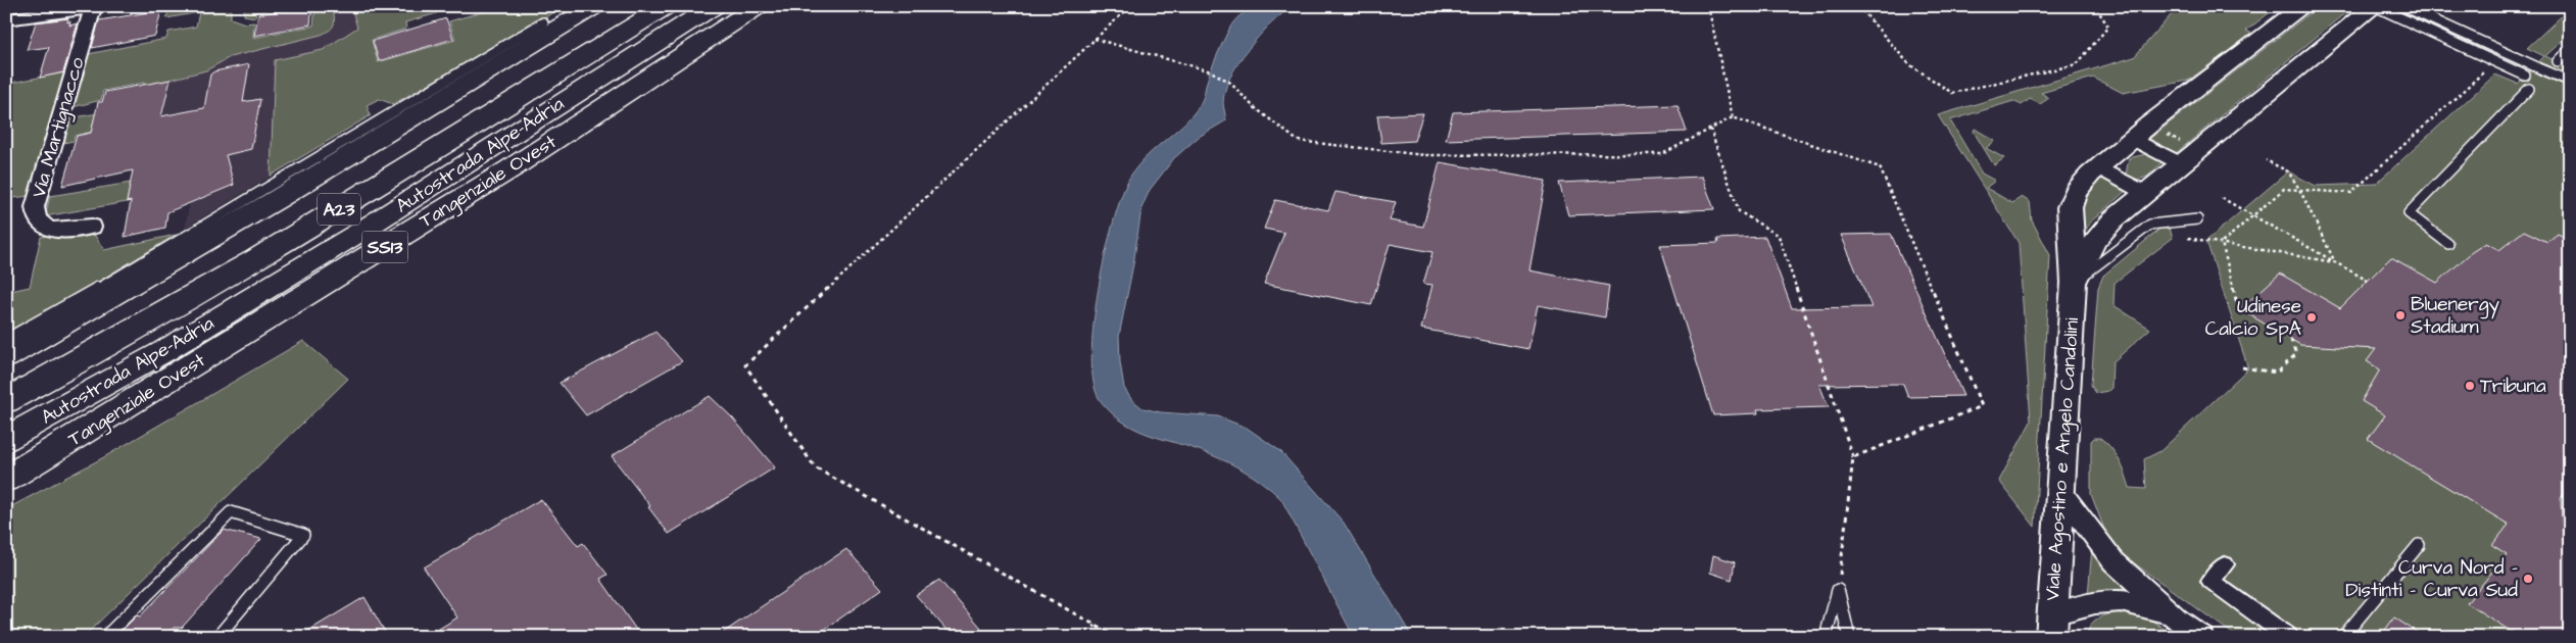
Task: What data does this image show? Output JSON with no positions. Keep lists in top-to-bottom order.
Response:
{
  "streets": {
    "highway": [
      "Autostrada Alpe-Adria",
      "Tangenziale Ovest",
      "A23",
      "SS13"
    ],
    "street": ["Via Martignacco", "Viale Agostino e Angelo Candolini"]
  },
  "places": [
    "Bluenergy Stadium",
    "Udinese Calcio SpA",
    "Tribuna",
    "Curva Nord - Distinti - Curva Sud"
  ]
}
